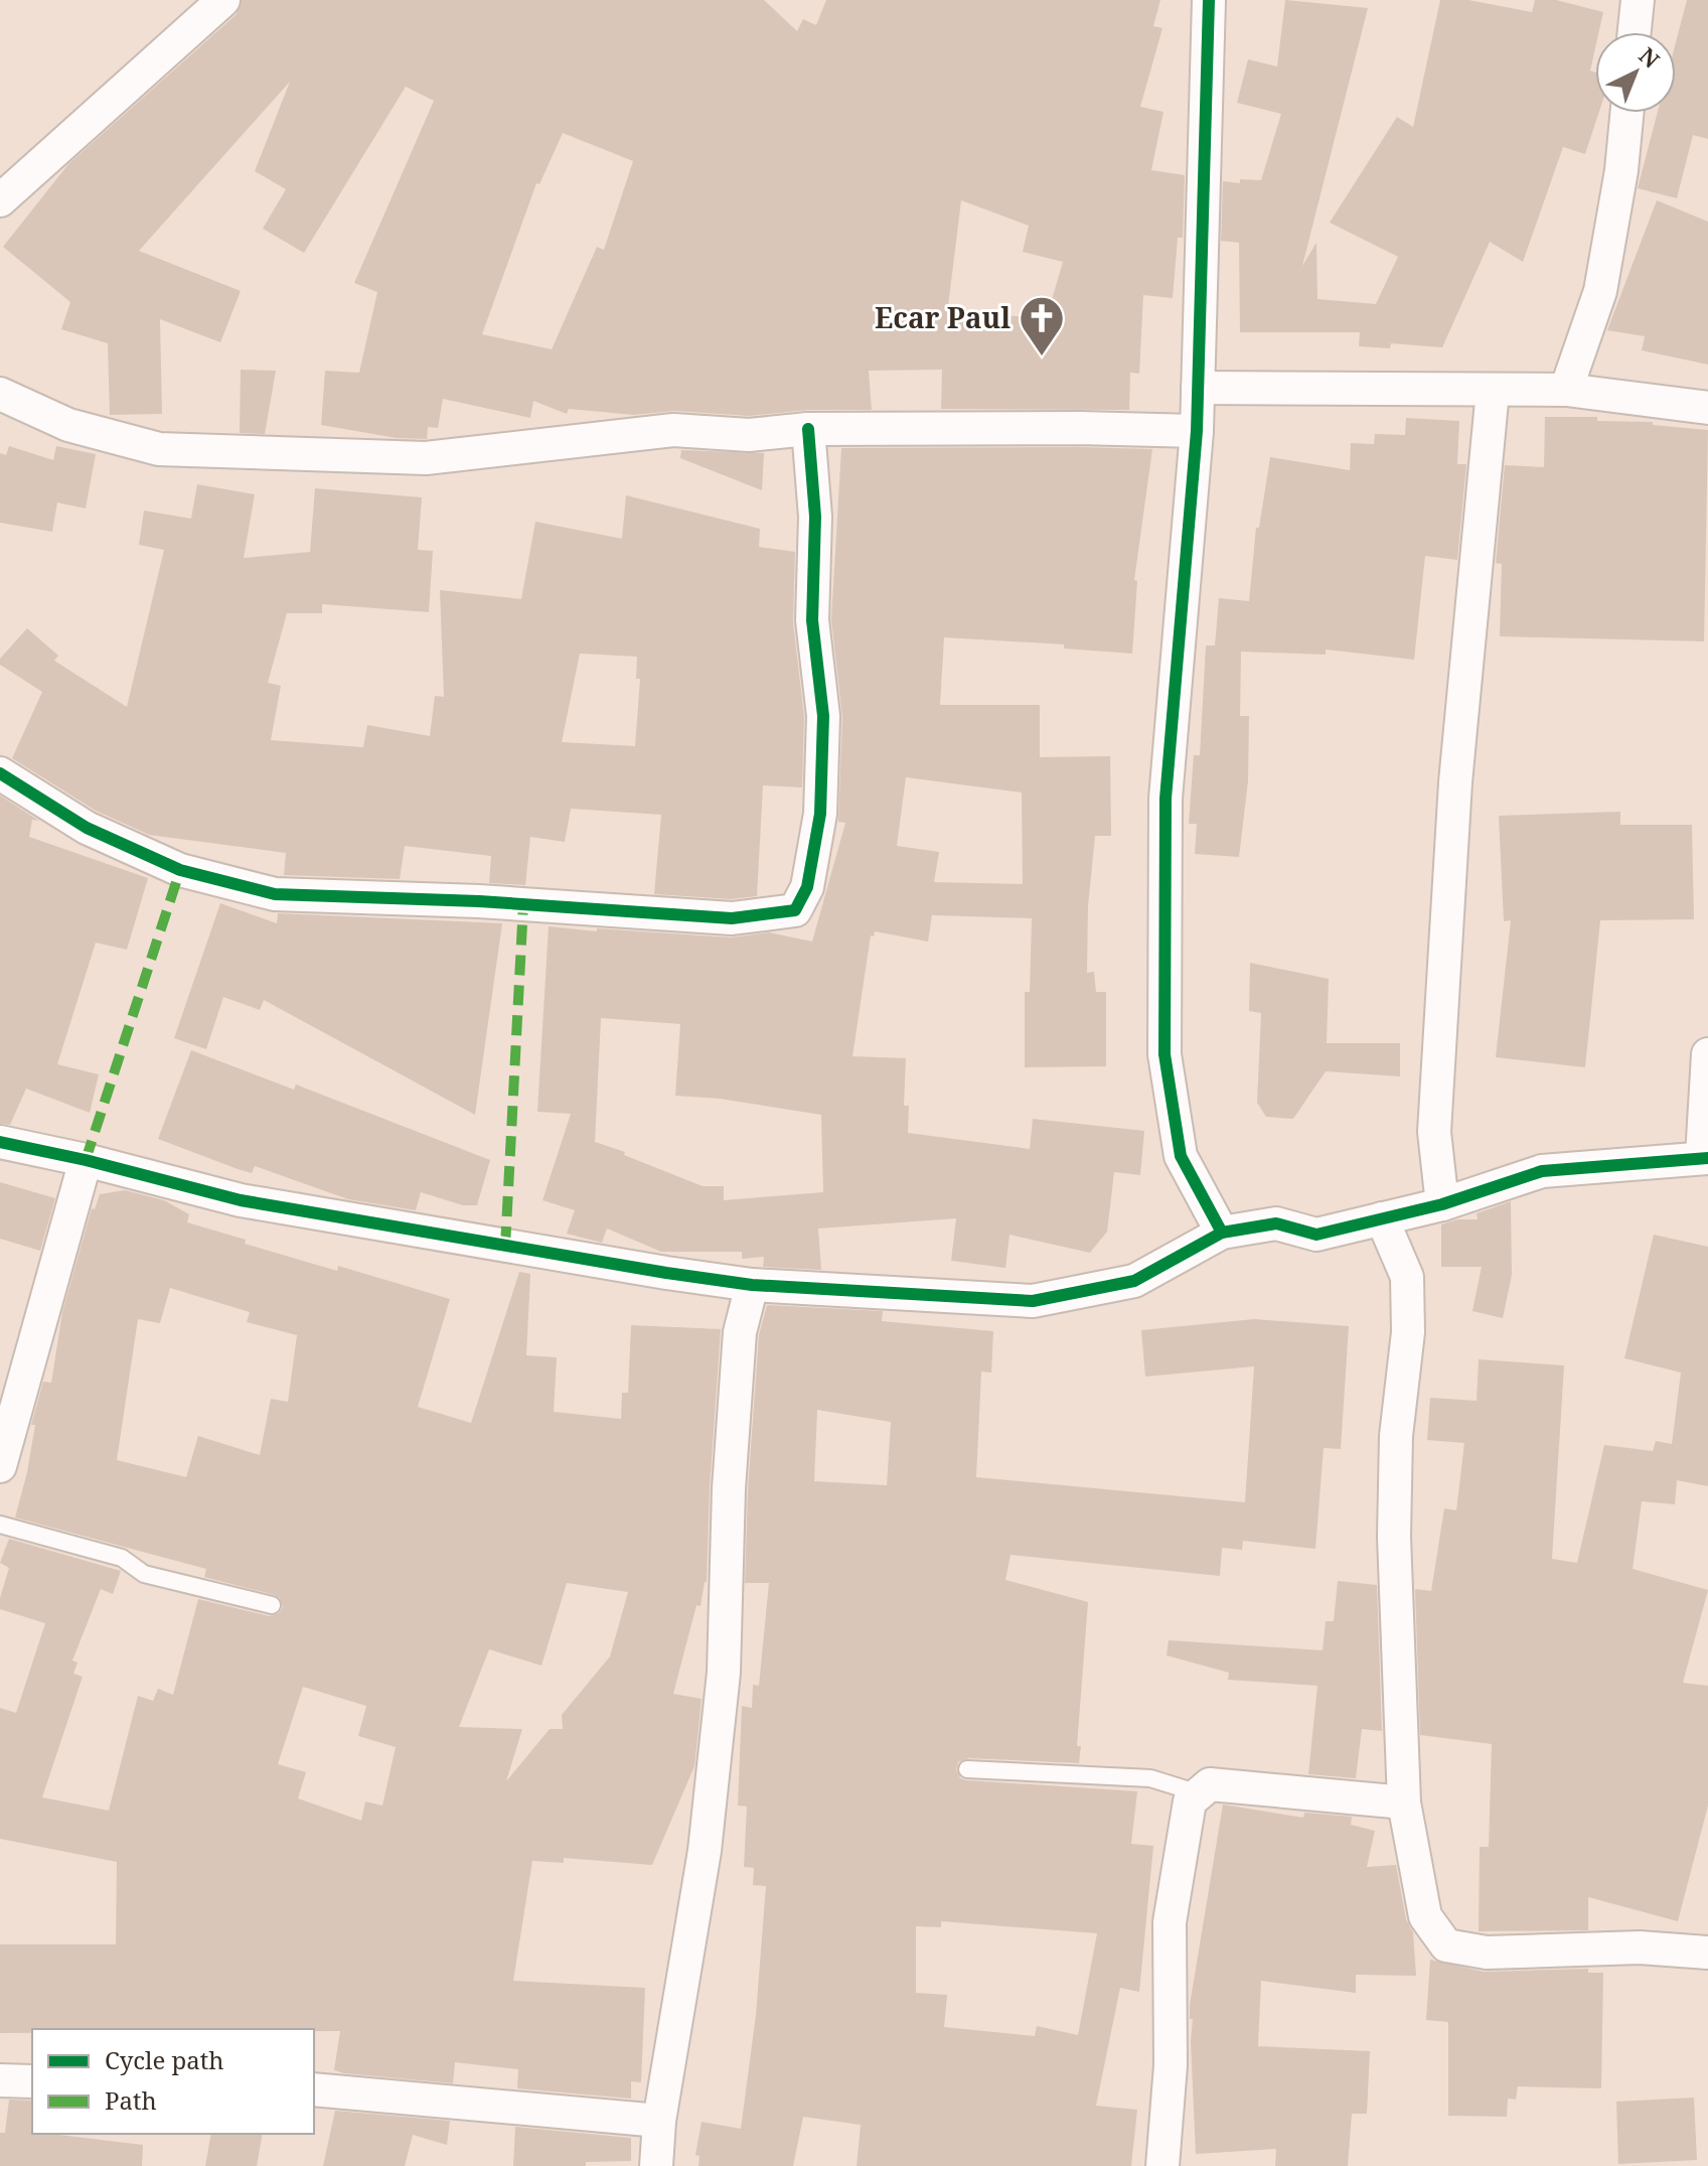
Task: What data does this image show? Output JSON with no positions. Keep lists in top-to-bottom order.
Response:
{
  "places": {
    "church": ["Ecar Paul"]
  },
  "legend": ["Cycle path", "Path"],
  "north": "top right"
}
